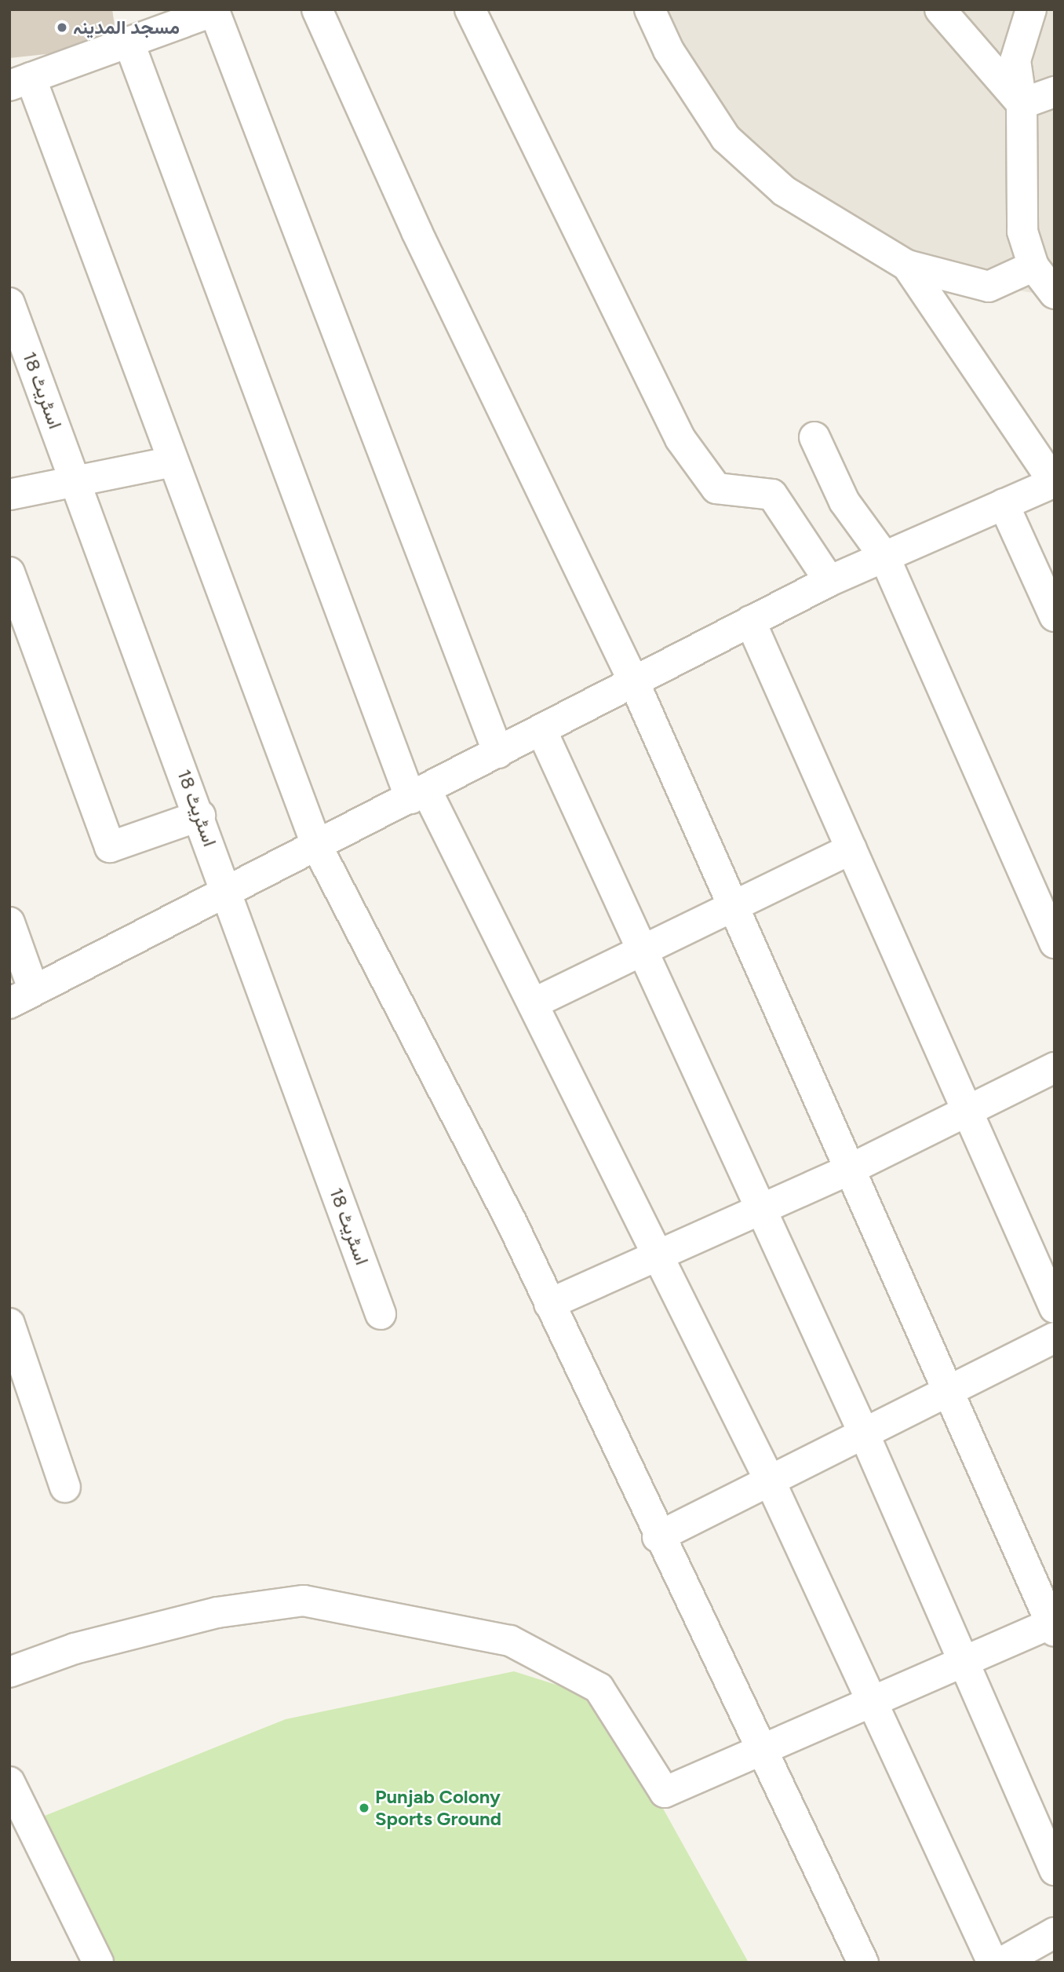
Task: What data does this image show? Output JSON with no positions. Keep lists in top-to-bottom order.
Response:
{
  "streets": {
    "street": ["اسٹریٹ 18"]
  },
  "places": ["مسجد المدینہ", "Punjab Colony Sports Ground"]
}
